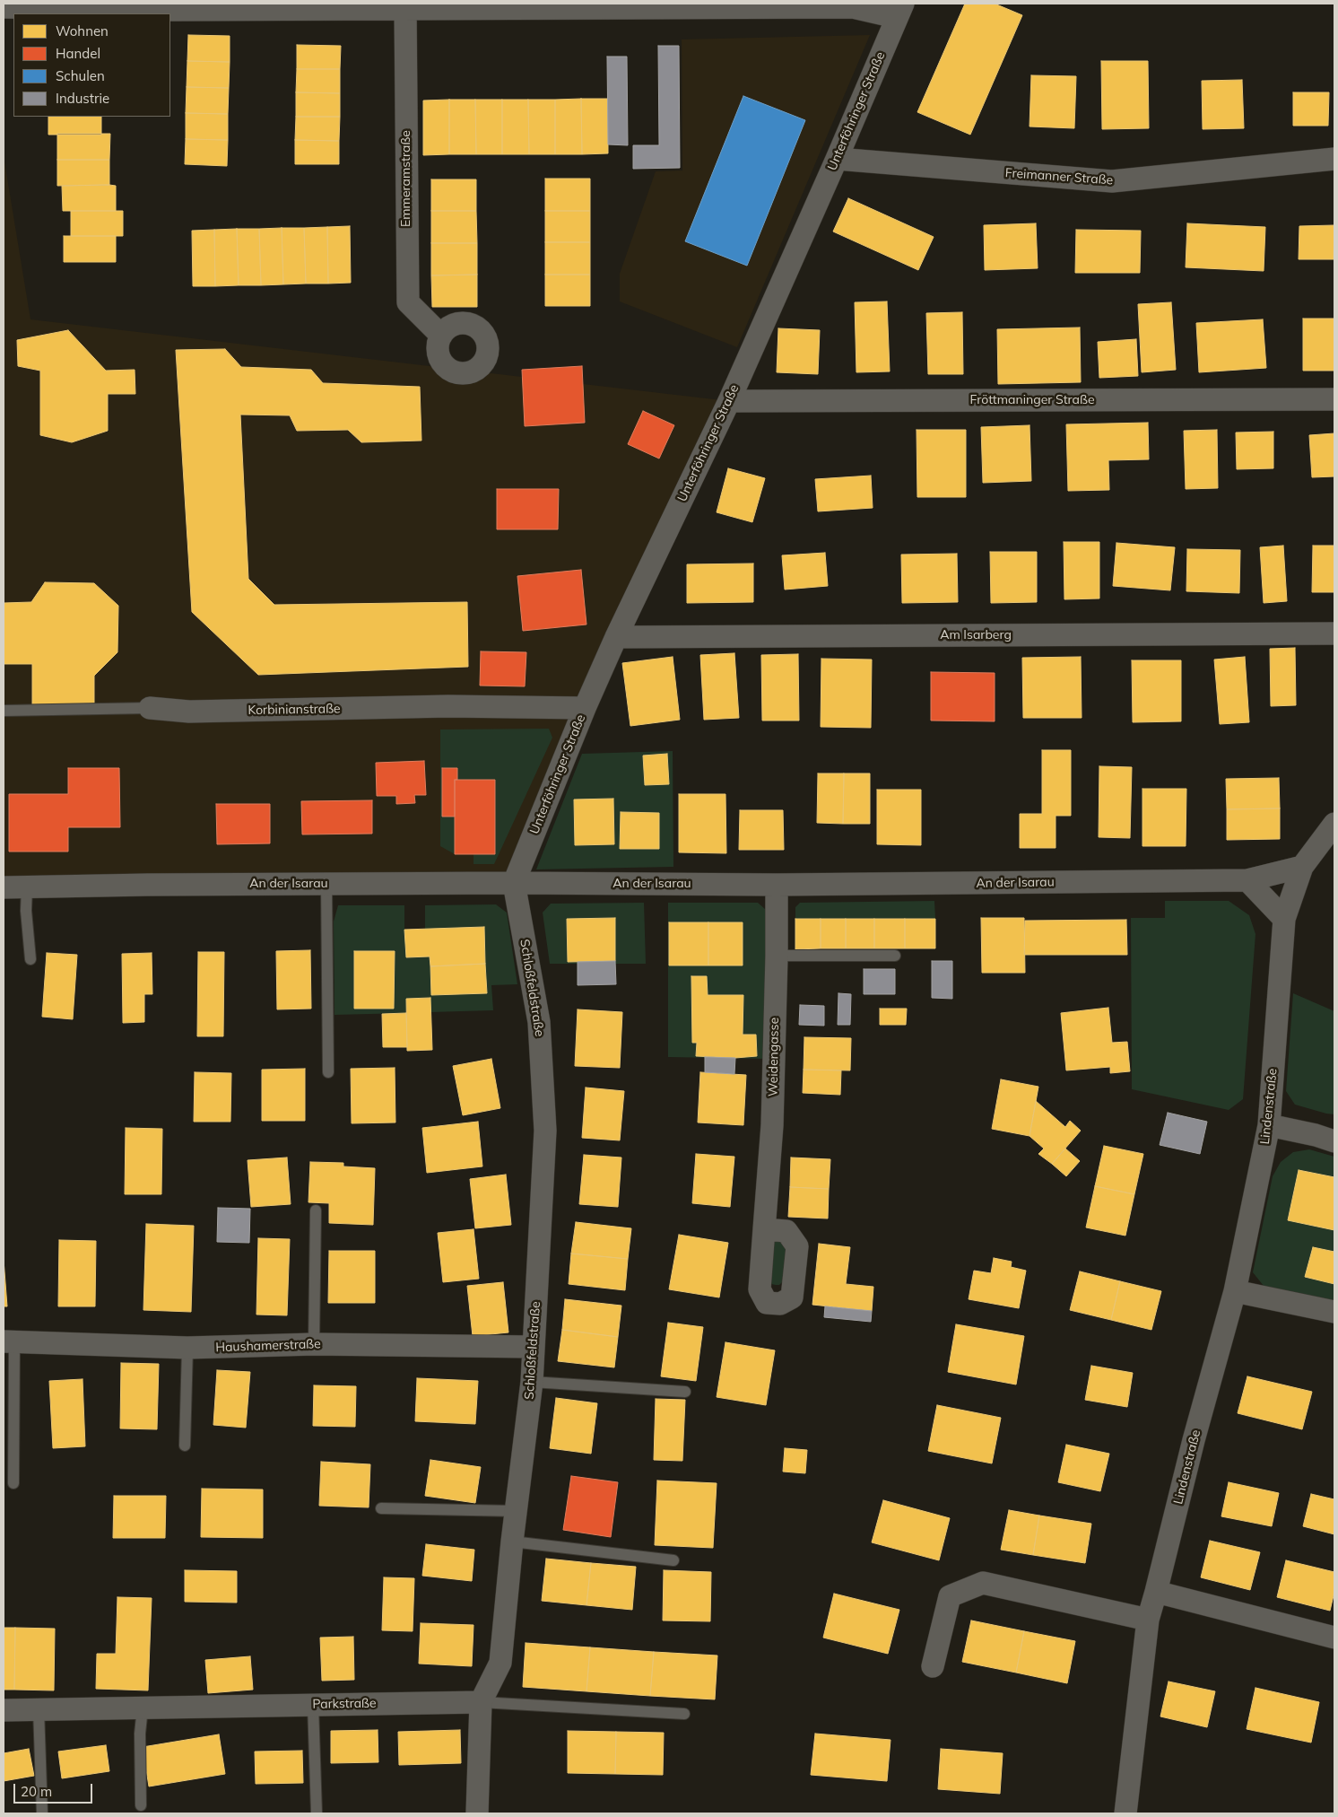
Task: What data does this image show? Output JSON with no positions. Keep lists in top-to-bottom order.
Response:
{
  "streets": {
    "street": [
      "Unterföhringer Straße",
      "Freimanner Straße",
      "Emmeramstraße",
      "Fröttmaninger Straße",
      "Am Isarberg",
      "Korbinianstraße",
      "An der Isarau",
      "Schloßfeldstraße",
      "Weidengasse",
      "Lindenstraße",
      "Haushamerstraße",
      "Parkstraße"
    ]
  },
  "crossings": [
    ["Unterföhringer Straße", "Freimanner Straße"],
    ["Unterföhringer Straße", "Fröttmaninger Straße"],
    ["Unterföhringer Straße", "Am Isarberg"],
    ["Unterföhringer Straße", "Korbinianstraße"],
    ["Unterföhringer Straße", "An der Isarau"],
    ["Unterföhringer Straße", "Schloßfeldstraße"],
    ["An der Isarau", "Schloßfeldstraße"],
    ["An der Isarau", "Weidengasse"],
    ["An der Isarau", "Lindenstraße"],
    ["Schloßfeldstraße", "Haushamerstraße"],
    ["Schloßfeldstraße", "Parkstraße"]
  ],
  "legend": [
    "Wohnen",
    "Handel",
    "Schulen",
    "Industrie"
  ],
  "scale_bar": "20 m"
}
